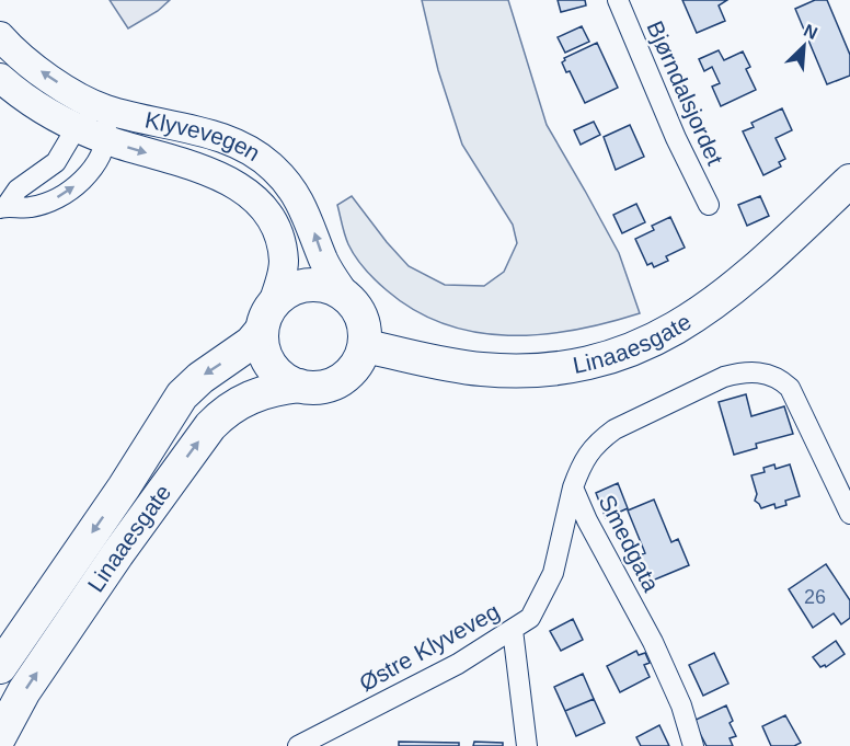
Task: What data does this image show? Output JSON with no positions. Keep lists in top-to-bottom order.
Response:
{
  "streets": {
    "highway": ["Linaaesgate"],
    "main road": ["Klyvevegen"],
    "street": ["Bjørndalsjordet", "Smedgata", "Østre Klyveveg"]
  },
  "crossings": [
    ["Klyvevegen", "Linaaesgate"],
    ["Smedgata", "Østre Klyveveg"]
  ],
  "house_numbers": ["26"],
  "north": "top right"
}
